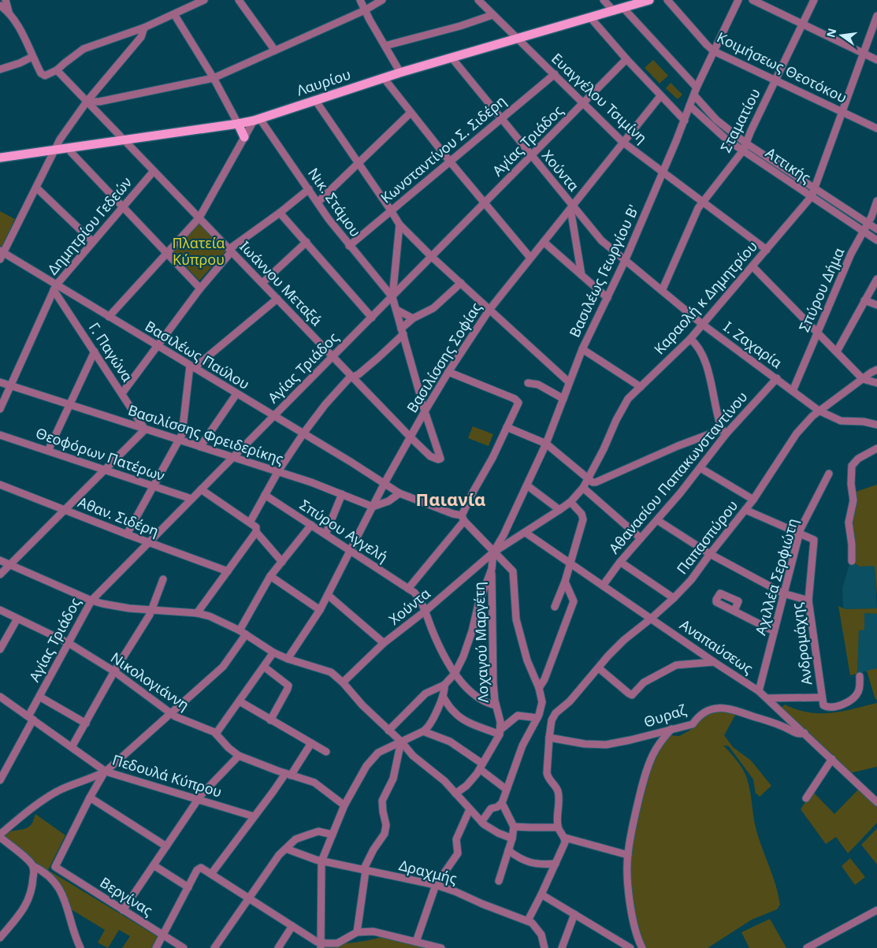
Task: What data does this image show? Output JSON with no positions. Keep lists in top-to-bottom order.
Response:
{
  "streets": {
    "main road": ["Λαυρίου"],
    "street": [
      "Κοιμήσεως Θεοτόκου",
      "Ευαγγέλου Τσιμίνη",
      "Σταματίου",
      "Αγίας Τριάδος",
      "Κωνσταντίνου Σ. Σιδέρη",
      "Αττικής",
      "Χούντα",
      "Νικ. Στάμου",
      "Δημητρίου Γεδεών",
      "Βασιλέως Γεωργίου Β'",
      "Ιωάννου Μεταξά",
      "Σπύρου Δήμα",
      "Καραολή κ Δημητρίου",
      "Ι. Ζαχαρία",
      "Γ. Παγώνα",
      "Βασιλέως Παύλου",
      "Βασιλίσσης Σοφίας",
      "Βασιλίσσης Φρειδερίκης",
      "Θεοφόρων Πατέρων",
      "Αθανασίου Παπακωνσταντίνου",
      "Αθαν. Σιδέρη",
      "Σπύρου Αγγελή",
      "Παπασπύρου",
      "Αχιλλέα Σερφιώτη",
      "Λοχαγού Μαργέτη",
      "Ανδρομάχης",
      "Αναπαύσεως",
      "Νικολογιάννη",
      "Θυραζ",
      "Πεδουλά Κύπρου",
      "Δραχμής",
      "Βεργίνας"
    ]
  },
  "crossings": [
    ["Κοιμήσεως Θεοτόκου", "Σταματίου"],
    ["Κοιμήσεως Θεοτόκου", "Βασιλέως Γεωργίου Β'"],
    ["Κοιμήσεως Θεοτόκου", "Καραολή κ Δημητρίου"],
    ["Λαυρίου", "Ευαγγέλου Τσιμίνη"],
    ["Λαυρίου", "Χούντα"],
    ["Λαυρίου", "Νικ. Στάμου"],
    ["Λαυρίου", "Ιωάννου Μεταξά"],
    ["Ευαγγέλου Τσιμίνη", "Σταματίου"],
    ["Ευαγγέλου Τσιμίνη", "Αγίας Τριάδος"],
    ["Ευαγγέλου Τσιμίνη", "Κωνσταντίνου Σ. Σιδέρη"],
    ["Ευαγγέλου Τσιμίνη", "Βασιλέως Γεωργίου Β'"],
    ["Ευαγγέλου Τσιμίνη", "Καραολή κ Δημητρίου"],
    ["Ευαγγέλου Τσιμίνη", "Βασιλίσσης Σοφίας"],
    ["Σταματίου", "Αττικής"],
    ["Σταματίου", "Ι. Ζαχαρία"],
    ["Αγίας Τριάδος", "Χούντα"],
    ["Αγίας Τριάδος", "Νικ. Στάμου"],
    ["Αγίας Τριάδος", "Ιωάννου Μεταξά"],
    ["Αγίας Τριάδος", "Βασιλέως Παύλου"],
    ["Αγίας Τριάδος", "Βασιλίσσης Φρειδερίκης"],
    ["Αγίας Τριάδος", "Θεοφόρων Πατέρων"],
    ["Αγίας Τριάδος", "Αθαν. Σιδέρη"],
    ["Αγίας Τριάδος", "Νικολογιάννη"],
    ["Αγίας Τριάδος", "Πεδουλά Κύπρου"],
    ["Κωνσταντίνου Σ. Σιδέρη", "Χούντα"],
    ["Κωνσταντίνου Σ. Σιδέρη", "Νικ. Στάμου"],
    ["Αττικής", "Βασιλέως Γεωργίου Β'"],
    ["Αττικής", "Σπύρου Δήμα"],
    ["Αττικής", "Καραολή κ Δημητρίου"],
    ["Χούντα", "Βασιλέως Γεωργίου Β'"],
    ["Χούντα", "Καραολή κ Δημητρίου"],
    ["Χούντα", "Ι. Ζαχαρία"],
    ["Χούντα", "Βασιλίσσης Σοφίας"],
    ["Χούντα", "Σπύρου Αγγελή"],
    ["Δημητρίου Γεδεών", "Ιωάννου Μεταξά"],
    ["Δημητρίου Γεδεών", "Γ. Παγώνα"],
    ["Δημητρίου Γεδεών", "Βασιλέως Παύλου"],
    ["Δημητρίου Γεδεών", "Βασιλίσσης Φρειδερίκης"],
    ["Βασιλέως Γεωργίου Β'", "Καραολή κ Δημητρίου"],
    ["Βασιλέως Γεωργίου Β'", "Ι. Ζαχαρία"],
    ["Ιωάννου Μεταξά", "Βασιλίσσης Σοφίας"],
    ["Σπύρου Δήμα", "Ι. Ζαχαρία"],
    ["Καραολή κ Δημητρίου", "Ι. Ζαχαρία"],
    ["Καραολή κ Δημητρίου", "Αναπαύσεως"],
    ["Ι. Ζαχαρία", "Αθανασίου Παπακωνσταντίνου"],
    ["Ι. Ζαχαρία", "Παπασπύρου"],
    ["Γ. Παγώνα", "Βασιλέως Παύλου"],
    ["Γ. Παγώνα", "Βασιλίσσης Φρειδερίκης"],
    ["Βασιλέως Παύλου", "Βασιλίσσης Σοφίας"],
    ["Βασιλίσσης Σοφίας", "Βασιλίσσης Φρειδερίκης"],
    ["Βασιλίσσης Σοφίας", "Σπύρου Αγγελή"],
    ["Αθανασίου Παπακωνσταντίνου", "Αναπαύσεως"],
    ["Σπύρου Αγγελή", "Λοχαγού Μαργέτη"],
    ["Παπασπύρου", "Ανδρομάχης"],
    ["Παπασπύρου", "Αναπαύσεως"],
    ["Αχιλλέα Σερφιώτη", "Ανδρομάχης"],
    ["Αχιλλέα Σερφιώτη", "Αναπαύσεως"],
    ["Αναπαύσεως", "Θυραζ"]
  ],
  "districts": ["Παιανία"],
  "parks": ["Πλατεία Κύπρου"],
  "north": "left"
}
